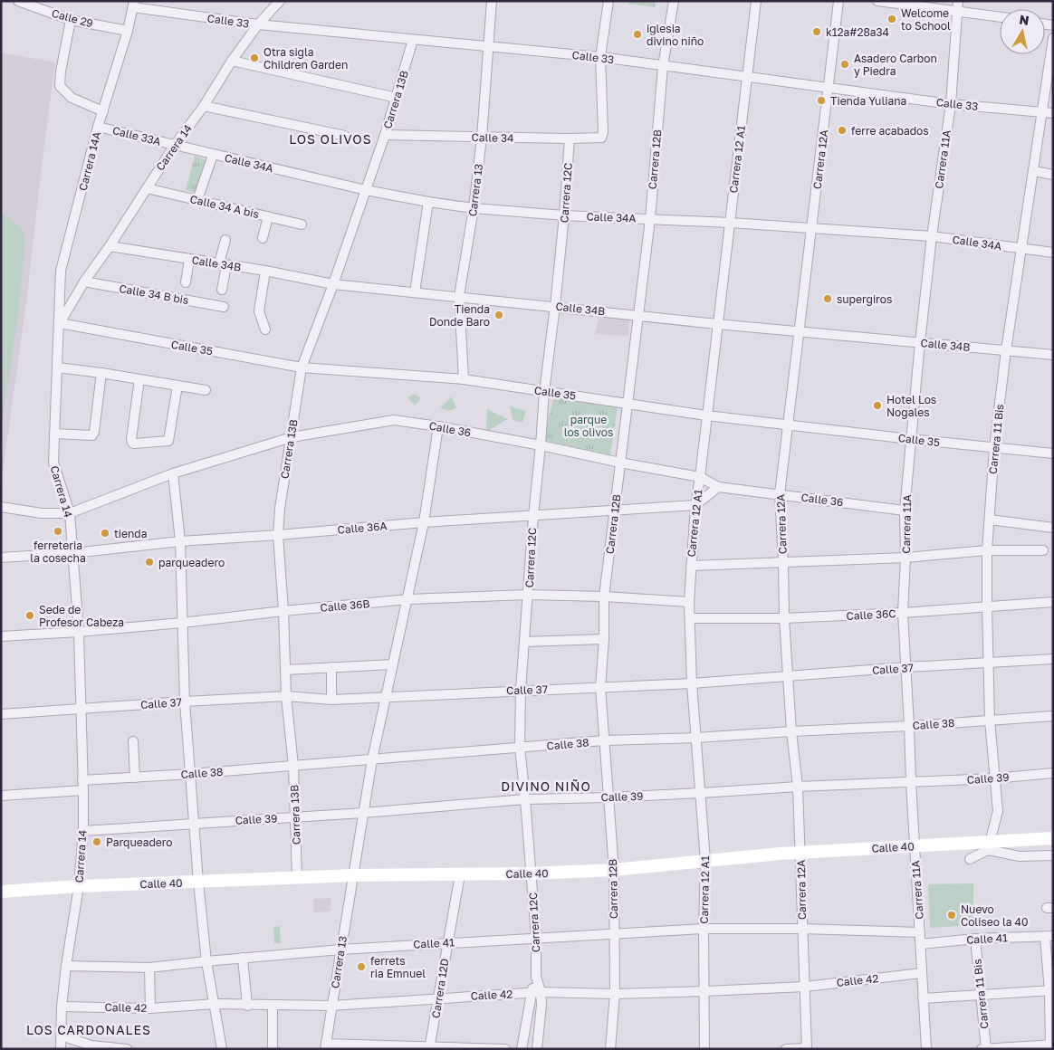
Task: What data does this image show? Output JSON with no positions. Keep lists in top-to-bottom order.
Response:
{
  "streets": {
    "street": [
      "Calle 29",
      "Calle 33",
      "Carrera 13B",
      "Calle 33A",
      "Calle 34",
      "Carrera 14",
      "Carrera 12B",
      "Carrera 12 A1",
      "Carrera 12A",
      "Carrera 11A",
      "Carrera 14A",
      "Calle 34A",
      "Carrera 13",
      "Carrera 12C",
      "Calle 34 A bis",
      "Calle 34B",
      "Calle 34 B bis",
      "Calle 35",
      "Calle 36",
      "Carrera 11 Bis",
      "Calle 36A",
      "Calle 36B",
      "Calle 36C",
      "Calle 37",
      "Calle 38",
      "Calle 39",
      "Calle 40",
      "Calle 41",
      "Calle 42",
      "Carrera 12D"
    ]
  },
  "crossings": [
    ["Calle 29", "Carrera 14A"],
    ["Calle 33", "Carrera 13B"],
    ["Calle 33", "Calle 34"],
    ["Calle 33", "Carrera 14"],
    ["Calle 33", "Carrera 12B"],
    ["Calle 33", "Carrera 12 A1"],
    ["Calle 33", "Carrera 12A"],
    ["Calle 33", "Carrera 11A"],
    ["Calle 33", "Carrera 14A"],
    ["Calle 33", "Carrera 13"],
    ["Calle 33", "Carrera 11 Bis"],
    ["Carrera 13B", "Calle 34"],
    ["Carrera 13B", "Calle 34A"],
    ["Carrera 13B", "Calle 34B"],
    ["Carrera 13B", "Calle 35"],
    ["Carrera 13B", "Calle 36"],
    ["Carrera 13B", "Calle 36A"],
    ["Carrera 13B", "Calle 36B"],
    ["Carrera 13B", "Calle 37"],
    ["Carrera 13B", "Calle 38"],
    ["Carrera 13B", "Calle 39"],
    ["Carrera 13B", "Calle 40"],
    ["Calle 33A", "Carrera 14"],
    ["Calle 33A", "Carrera 14A"],
    ["Calle 33A", "Calle 34A"],
    ["Calle 34", "Carrera 13"],
    ["Calle 34", "Carrera 12C"],
    ["Carrera 14", "Carrera 14A"],
    ["Carrera 14", "Calle 34A"],
    ["Carrera 14", "Calle 34 A bis"],
    ["Carrera 14", "Calle 34B"],
    ["Carrera 14", "Calle 34 B bis"],
    ["Carrera 14", "Calle 35"],
    ["Carrera 14", "Calle 36"],
    ["Carrera 14", "Calle 36A"],
    ["Carrera 14", "Calle 36B"],
    ["Carrera 14", "Calle 37"],
    ["Carrera 14", "Calle 38"],
    ["Carrera 14", "Calle 39"],
    ["Carrera 14", "Calle 40"],
    ["Carrera 14", "Calle 41"],
    ["Carrera 14", "Calle 42"],
    ["Carrera 12B", "Calle 34A"],
    ["Carrera 12B", "Calle 34B"],
    ["Carrera 12B", "Calle 35"],
    ["Carrera 12B", "Calle 36"],
    ["Carrera 12B", "Calle 36A"],
    ["Carrera 12B", "Calle 36B"],
    ["Carrera 12B", "Calle 37"],
    ["Carrera 12B", "Calle 38"],
    ["Carrera 12B", "Calle 39"],
    ["Carrera 12B", "Calle 40"],
    ["Carrera 12B", "Calle 41"],
    ["Carrera 12B", "Calle 42"],
    ["Carrera 12 A1", "Calle 34A"],
    ["Carrera 12 A1", "Calle 34B"],
    ["Carrera 12 A1", "Calle 35"],
    ["Carrera 12 A1", "Calle 36"],
    ["Carrera 12 A1", "Calle 36A"],
    ["Carrera 12 A1", "Calle 36B"],
    ["Carrera 12 A1", "Calle 36C"],
    ["Carrera 12 A1", "Calle 37"],
    ["Carrera 12 A1", "Calle 38"],
    ["Carrera 12 A1", "Calle 39"],
    ["Carrera 12 A1", "Calle 40"],
    ["Carrera 12 A1", "Calle 41"],
    ["Carrera 12 A1", "Calle 42"],
    ["Carrera 12A", "Calle 34A"],
    ["Carrera 12A", "Calle 34B"],
    ["Carrera 12A", "Calle 35"],
    ["Carrera 12A", "Calle 36"],
    ["Carrera 12A", "Calle 36C"],
    ["Carrera 12A", "Calle 37"],
    ["Carrera 12A", "Calle 38"],
    ["Carrera 12A", "Calle 39"],
    ["Carrera 12A", "Calle 40"],
    ["Carrera 12A", "Calle 41"],
    ["Carrera 12A", "Calle 42"],
    ["Carrera 11A", "Calle 34A"],
    ["Carrera 11A", "Calle 34B"],
    ["Carrera 11A", "Calle 35"],
    ["Carrera 11A", "Calle 36"],
    ["Carrera 11A", "Calle 36C"],
    ["Carrera 11A", "Calle 37"],
    ["Carrera 11A", "Calle 38"],
    ["Carrera 11A", "Calle 39"],
    ["Carrera 11A", "Calle 40"],
    ["Carrera 11A", "Calle 41"],
    ["Carrera 11A", "Calle 42"],
    ["Carrera 14A", "Calle 35"],
    ["Calle 34A", "Carrera 13"],
    ["Calle 34A", "Carrera 12C"],
    ["Calle 34A", "Carrera 11 Bis"],
    ["Carrera 13", "Calle 34B"],
    ["Carrera 13", "Calle 35"],
    ["Carrera 13", "Calle 36"],
    ["Carrera 13", "Calle 36A"],
    ["Carrera 13", "Calle 36B"],
    ["Carrera 13", "Calle 37"],
    ["Carrera 13", "Calle 38"],
    ["Carrera 13", "Calle 39"],
    ["Carrera 13", "Calle 40"],
    ["Carrera 13", "Calle 41"],
    ["Carrera 13", "Calle 42"],
    ["Carrera 12C", "Calle 34B"],
    ["Carrera 12C", "Calle 35"],
    ["Carrera 12C", "Calle 36"],
    ["Carrera 12C", "Calle 36A"],
    ["Carrera 12C", "Calle 36B"],
    ["Carrera 12C", "Calle 37"],
    ["Carrera 12C", "Calle 38"],
    ["Carrera 12C", "Calle 39"],
    ["Carrera 12C", "Calle 40"],
    ["Carrera 12C", "Calle 41"],
    ["Carrera 12C", "Calle 42"],
    ["Calle 34B", "Carrera 11 Bis"],
    ["Calle 35", "Carrera 11 Bis"],
    ["Carrera 11 Bis", "Calle 36C"],
    ["Carrera 11 Bis", "Calle 37"],
    ["Carrera 11 Bis", "Calle 38"],
    ["Carrera 11 Bis", "Calle 39"],
    ["Carrera 11 Bis", "Calle 40"],
    ["Carrera 11 Bis", "Calle 41"],
    ["Calle 40", "Carrera 12D"],
    ["Calle 41", "Carrera 12D"],
    ["Calle 42", "Carrera 12D"]
  ],
  "districts": ["LOS OLIVOS", "DIVINO NIÑO", "LOS CARDONALES"],
  "parks": ["parque los olivos"],
  "places": [
    "Welcome to School",
    "k12a#28a34",
    "iglesia divino niño",
    "Otra sigla Children Garden",
    "Asadero Carbon y Piedra",
    "Tienda Yuliana",
    "ferre acabados",
    "supergiros",
    "Tienda Donde Baro",
    "Hotel Los Nogales",
    "ferreteria la cosecha",
    "tienda",
    "parqueadero",
    "Sede de Profesor Cabeza",
    "Parqueadero",
    "Nuevo Coliseo la 40",
    "ferrets ria Emnuel"
  ],
  "north": "top"
}
